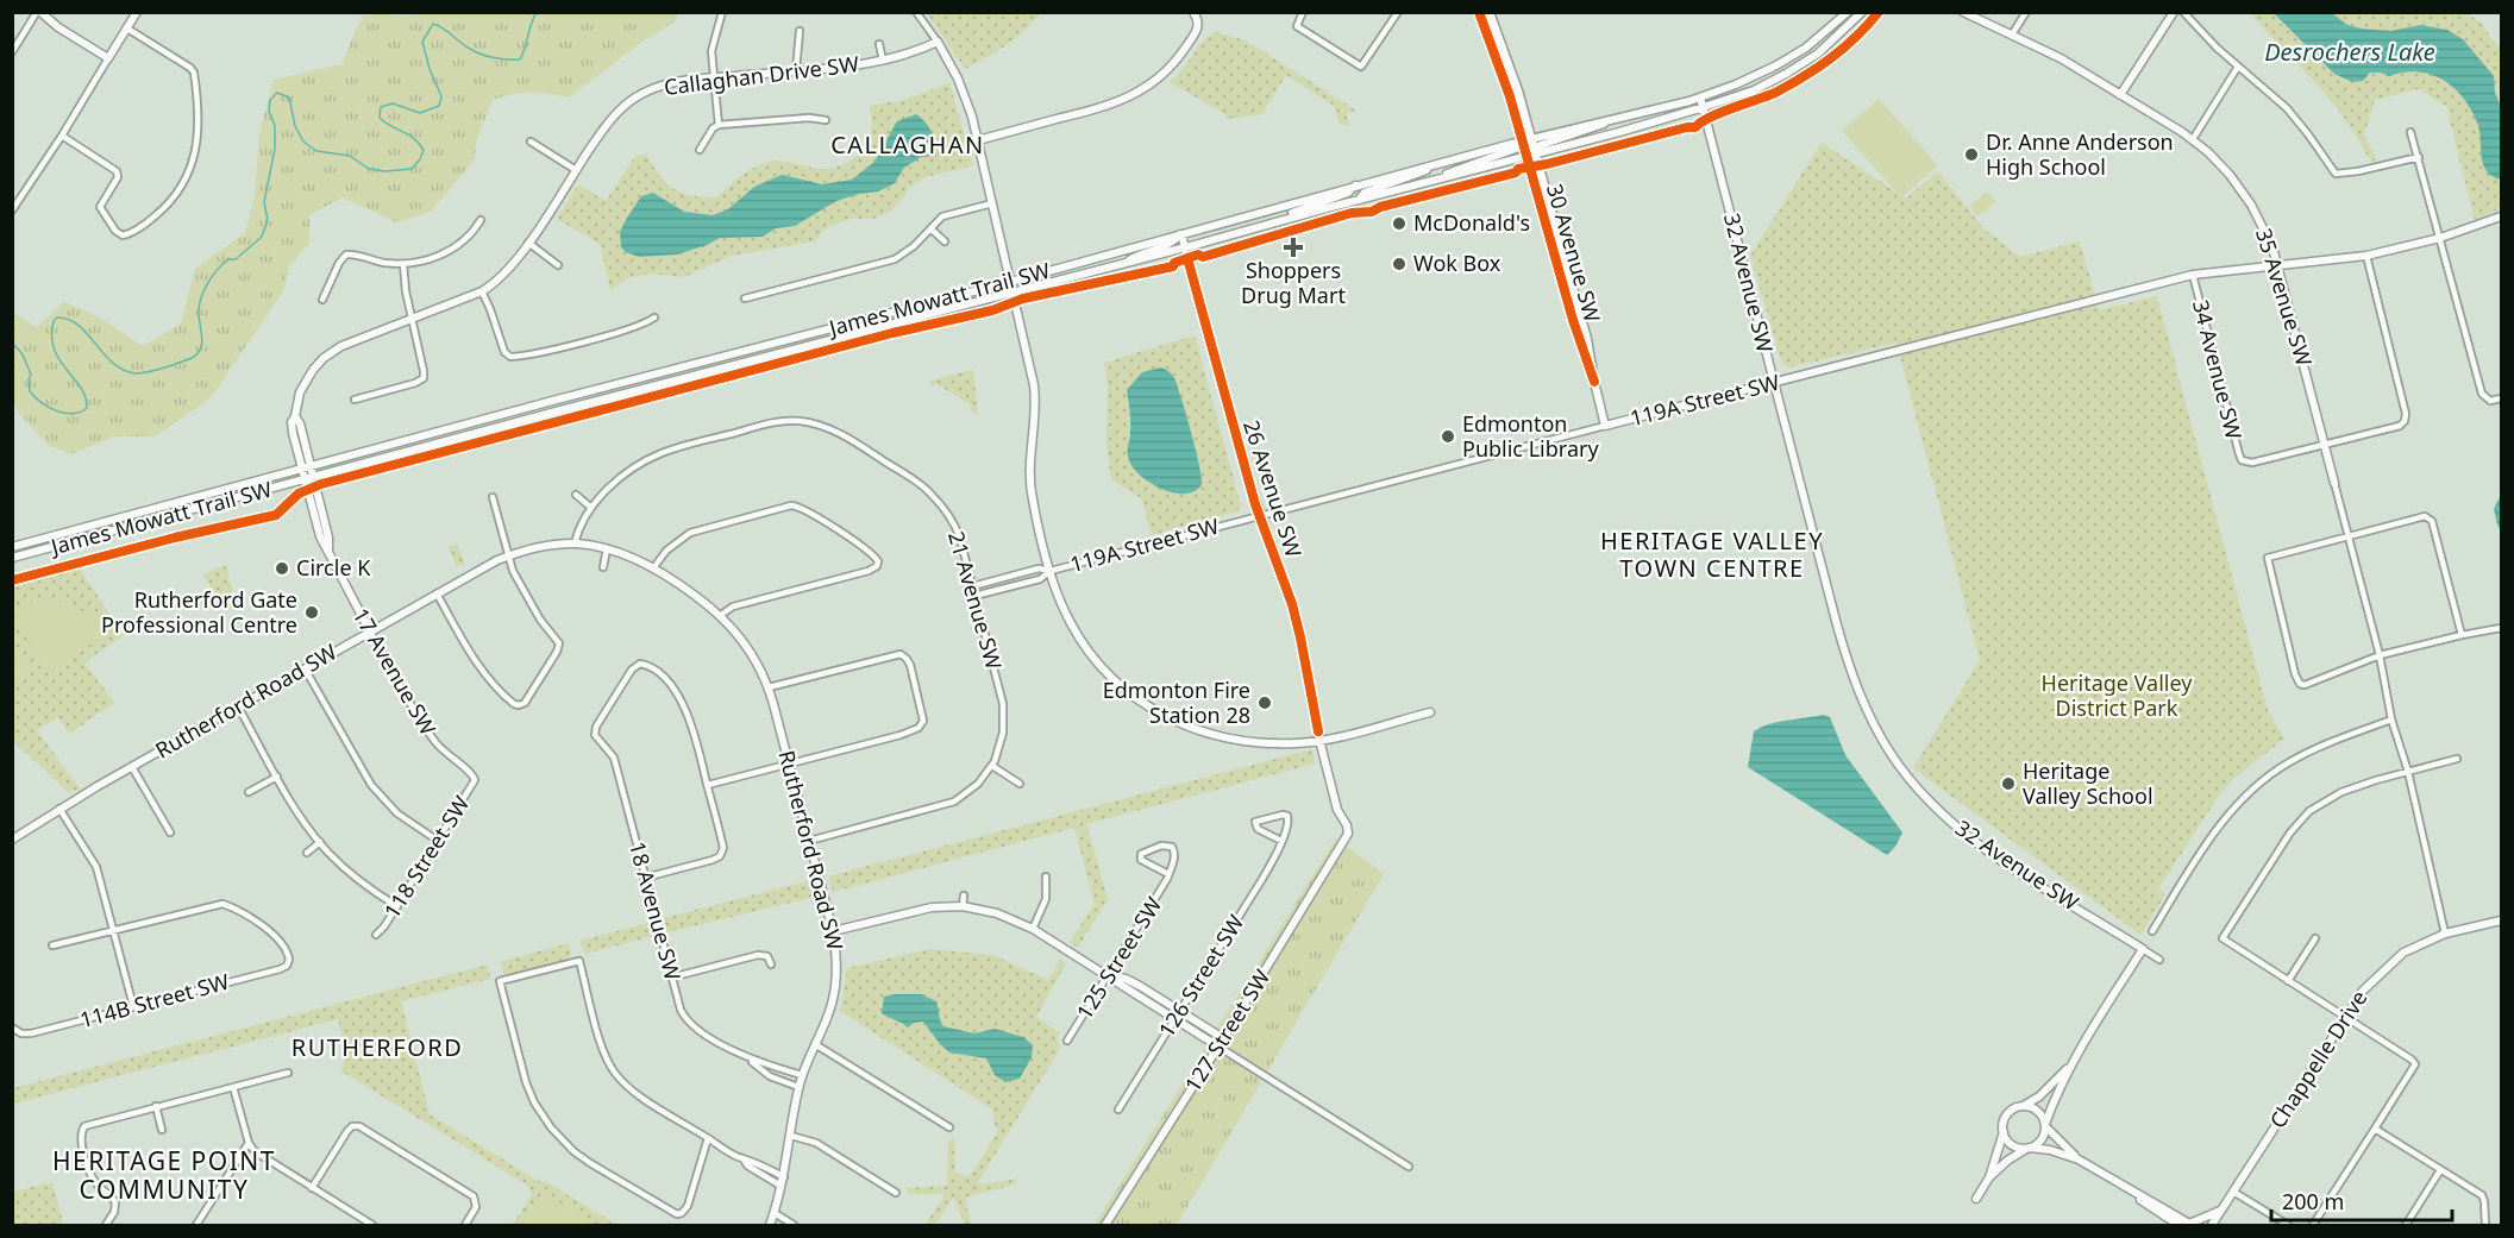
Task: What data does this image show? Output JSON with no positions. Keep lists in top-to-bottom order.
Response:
{
  "streets": {
    "street": [
      "Callaghan Drive SW",
      "30 Avenue SW",
      "32 Avenue SW",
      "35 Avenue SW",
      "James Mowatt Trail SW",
      "34 Avenue SW",
      "119A Street SW",
      "26 Avenue SW",
      "21 Avenue SW",
      "17 Avenue SW",
      "Rutherford Road SW",
      "118 Street SW",
      "18 Avenue SW",
      "125 Street SW",
      "126 Street SW",
      "114B Street SW",
      "127 Street SW",
      "Chappelle Drive"
    ]
  },
  "crossings": [
    ["Callaghan Drive SW", "James Mowatt Trail SW"],
    ["Callaghan Drive SW", "17 Avenue SW"],
    ["30 Avenue SW", "James Mowatt Trail SW"],
    ["30 Avenue SW", "119A Street SW"],
    ["32 Avenue SW", "James Mowatt Trail SW"],
    ["32 Avenue SW", "119A Street SW"],
    ["35 Avenue SW", "34 Avenue SW"],
    ["35 Avenue SW", "119A Street SW"],
    ["James Mowatt Trail SW", "26 Avenue SW"],
    ["James Mowatt Trail SW", "17 Avenue SW"],
    ["34 Avenue SW", "119A Street SW"],
    ["119A Street SW", "26 Avenue SW"],
    ["119A Street SW", "21 Avenue SW"],
    ["26 Avenue SW", "127 Street SW"],
    ["17 Avenue SW", "Rutherford Road SW"],
    ["17 Avenue SW", "118 Street SW"],
    ["Rutherford Road SW", "18 Avenue SW"]
  ],
  "districts": [
    "CALLAGHAN",
    "HERITAGE VALLEY TOWN CENTRE",
    "RUTHERFORD",
    "HERITAGE POINT COMMUNITY"
  ],
  "water": ["Desrochers Lake"],
  "parks": ["Heritage Valley District Park"],
  "places": {
    "other": [
      "Dr. Anne Anderson High School",
      "McDonald's",
      "Wok Box",
      "Edmonton Public Library",
      "Circle K",
      "Rutherford Gate Professional Centre",
      "Edmonton Fire Station 28",
      "Heritage Valley School"
    ],
    "health": ["Shoppers Drug Mart"]
  },
  "scale_bar": "200 m"
}
